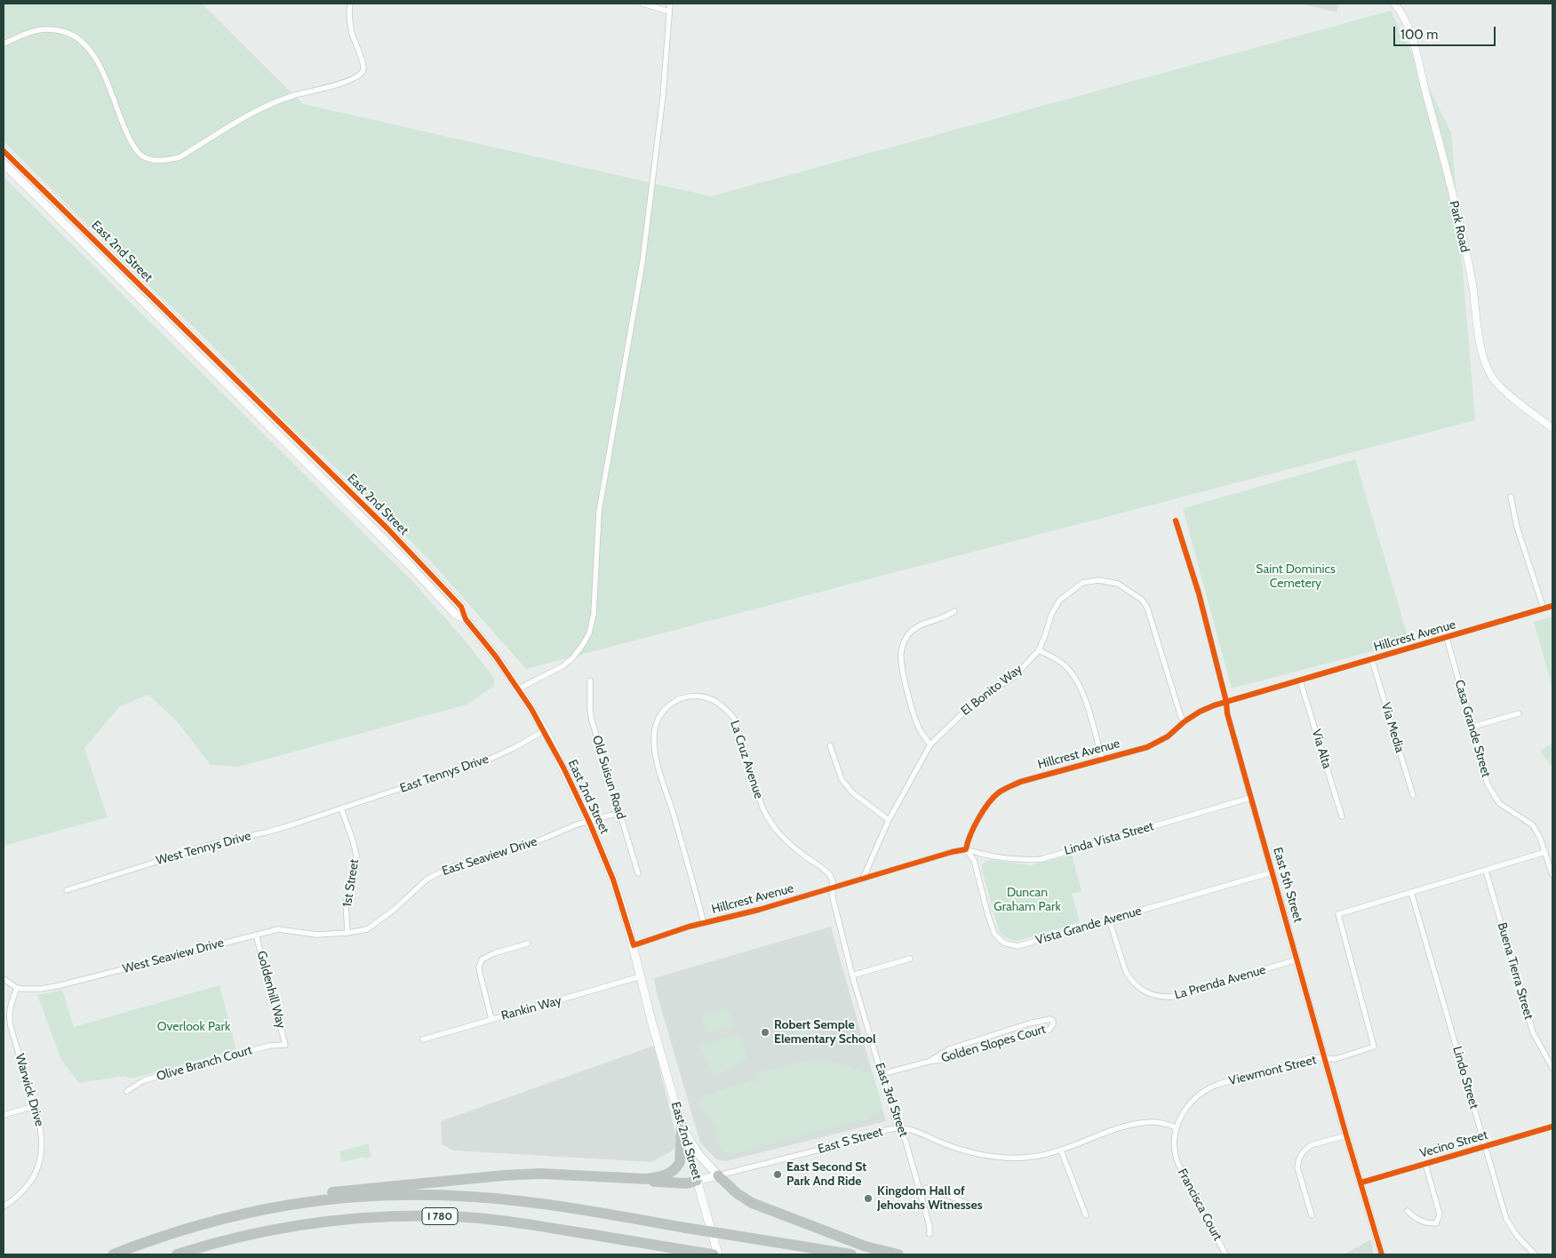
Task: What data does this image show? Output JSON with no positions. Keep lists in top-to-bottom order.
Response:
{
  "streets": {
    "highway": ["I 780"],
    "main road": ["East 2nd Street", "East S Street"],
    "street": [
      "Park Road",
      "Hillcrest Avenue",
      "El Bonito Way",
      "Via Media",
      "Casa Grande Street",
      "Via Alta",
      "La Cruz Avenue",
      "East Tennys Drive",
      "Old Suisun Road",
      "Linda Vista Street",
      "West Tennys Drive",
      "East Seaview Drive",
      "1st Street",
      "East 5th Street",
      "Vista Grande Avenue",
      "West Seaview Drive",
      "Buena Tierra Street",
      "La Prenda Avenue",
      "Goldenhill Way",
      "Rankin Way",
      "Golden Slopes Court",
      "Olive Branch Court",
      "Viewmont Street",
      "Lindo Street",
      "Warwick Drive",
      "East 3rd Street",
      "Vecino Street",
      "Francisca Court"
    ]
  },
  "crossings": [
    ["East 2nd Street", "Hillcrest Avenue"],
    ["East 2nd Street", "East Tennys Drive"],
    ["East 2nd Street", "East Seaview Drive"],
    ["East 2nd Street", "Rankin Way"],
    ["East 2nd Street", "East S Street"],
    ["Hillcrest Avenue", "El Bonito Way"],
    ["Hillcrest Avenue", "Via Media"],
    ["Hillcrest Avenue", "Casa Grande Street"],
    ["Hillcrest Avenue", "Via Alta"],
    ["Hillcrest Avenue", "La Cruz Avenue"],
    ["Hillcrest Avenue", "Linda Vista Street"],
    ["Hillcrest Avenue", "East 5th Street"],
    ["Hillcrest Avenue", "Vista Grande Avenue"],
    ["Hillcrest Avenue", "East 3rd Street"],
    ["Casa Grande Street", "Viewmont Street"],
    ["La Cruz Avenue", "East 3rd Street"],
    ["East Tennys Drive", "West Tennys Drive"],
    ["East Tennys Drive", "1st Street"],
    ["Old Suisun Road", "East Seaview Drive"],
    ["Linda Vista Street", "East 5th Street"],
    ["Linda Vista Street", "Vista Grande Avenue"],
    ["West Tennys Drive", "1st Street"],
    ["East Seaview Drive", "1st Street"],
    ["East Seaview Drive", "West Seaview Drive"],
    ["1st Street", "West Seaview Drive"],
    ["East 5th Street", "Vista Grande Avenue"],
    ["East 5th Street", "La Prenda Avenue"],
    ["East 5th Street", "Viewmont Street"],
    ["East 5th Street", "Vecino Street"],
    ["Vista Grande Avenue", "La Prenda Avenue"],
    ["West Seaview Drive", "Goldenhill Way"],
    ["West Seaview Drive", "Warwick Drive"],
    ["Buena Tierra Street", "Viewmont Street"],
    ["Goldenhill Way", "Olive Branch Court"],
    ["Golden Slopes Court", "East 3rd Street"],
    ["Viewmont Street", "Lindo Street"],
    ["Viewmont Street", "Francisca Court"],
    ["Lindo Street", "Vecino Street"],
    ["East 3rd Street", "East S Street"]
  ],
  "parks": ["Saint Dominics Cemetery", "Duncan Graham Park", "Overlook Park"],
  "places": ["Robert Semple Elementary School", "East Second St Park And Ride", "Kingdom Hall of Jehovahs Witnesses"],
  "scale_bar": "100 m"
}
